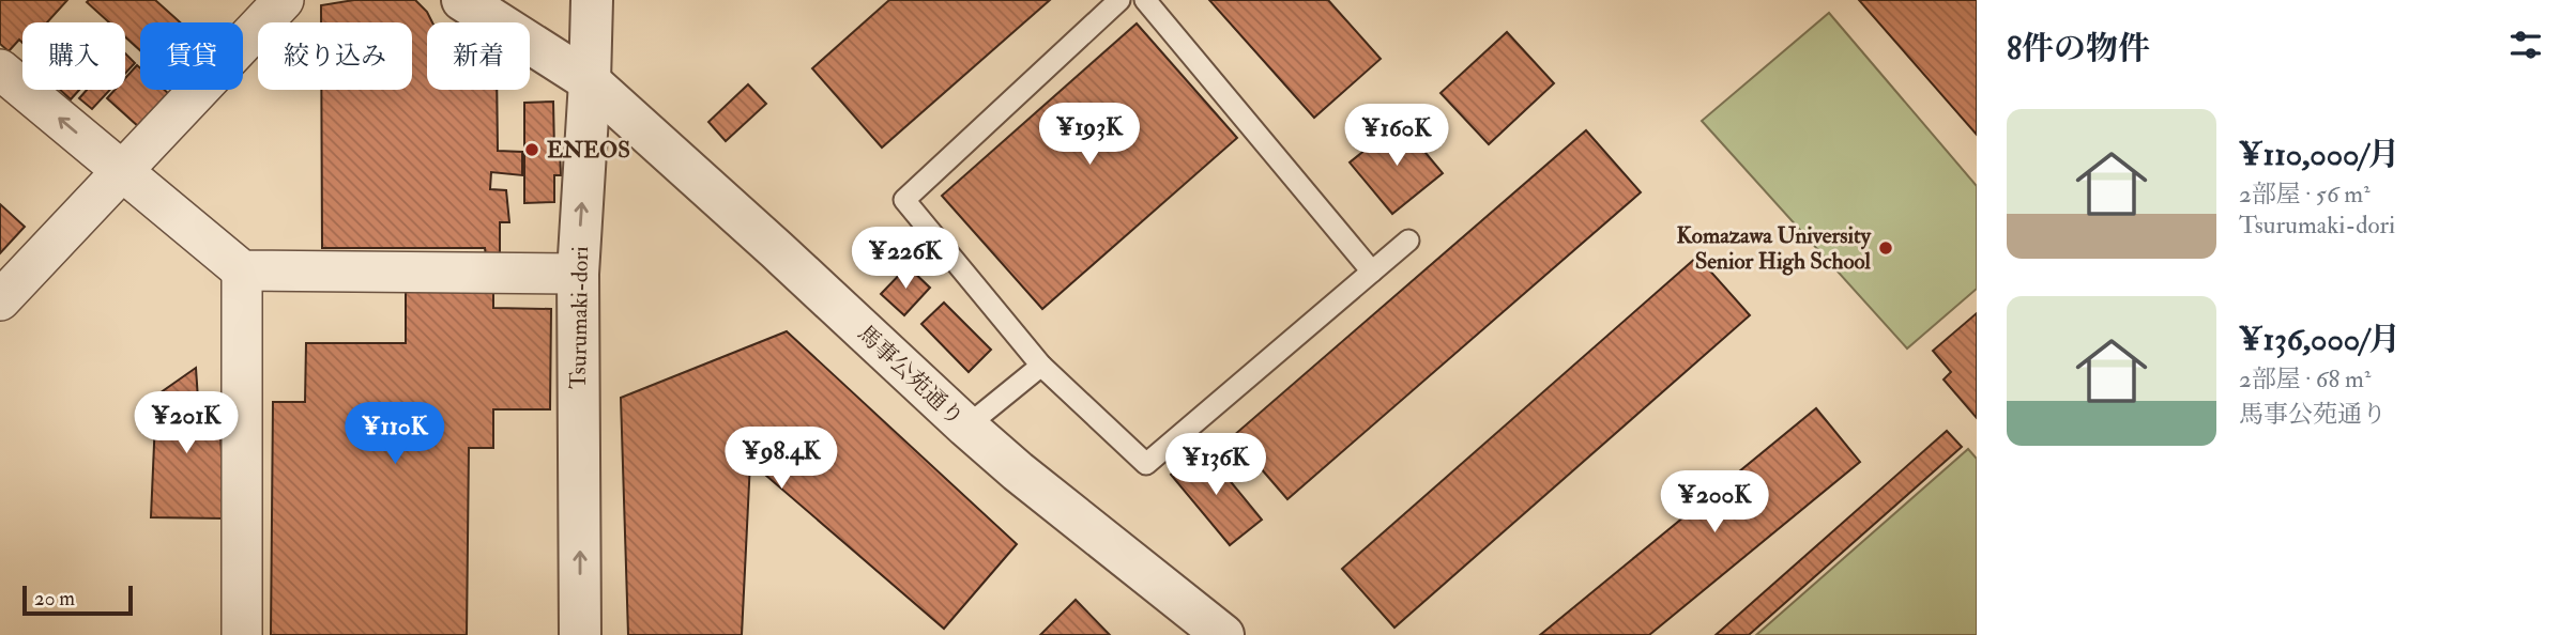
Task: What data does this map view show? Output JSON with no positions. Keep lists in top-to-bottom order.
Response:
{
  "streets": {
    "street": ["Tsurumaki-dori", "馬事公苑通り"]
  },
  "crossings": [
    ["Tsurumaki-dori", "馬事公苑通り"]
  ],
  "places": ["ENEOS", "Komazawa University Senior High School"],
  "scale_bar": "20 m",
  "page": {
    "heading": "8件の物件",
    "chip": [
      "購入",
      "賃貸",
      "絞り込み",
      "新着"
    ],
    "list": [
      {
        "name": "¥110,000/月",
        "note": "2部屋 · 56 m² · Tsurumaki-dori"
      },
      {
        "name": "¥136,000/月",
        "note": "2部屋 · 68 m² · 馬事公苑通り"
      }
    ],
    "price": [
      "¥193K",
      "¥160K",
      "¥226K",
      "¥201K",
      "¥110K",
      "¥98.4K",
      "¥136K",
      "¥200K"
    ],
    "scale": "20 m"
  }
}
